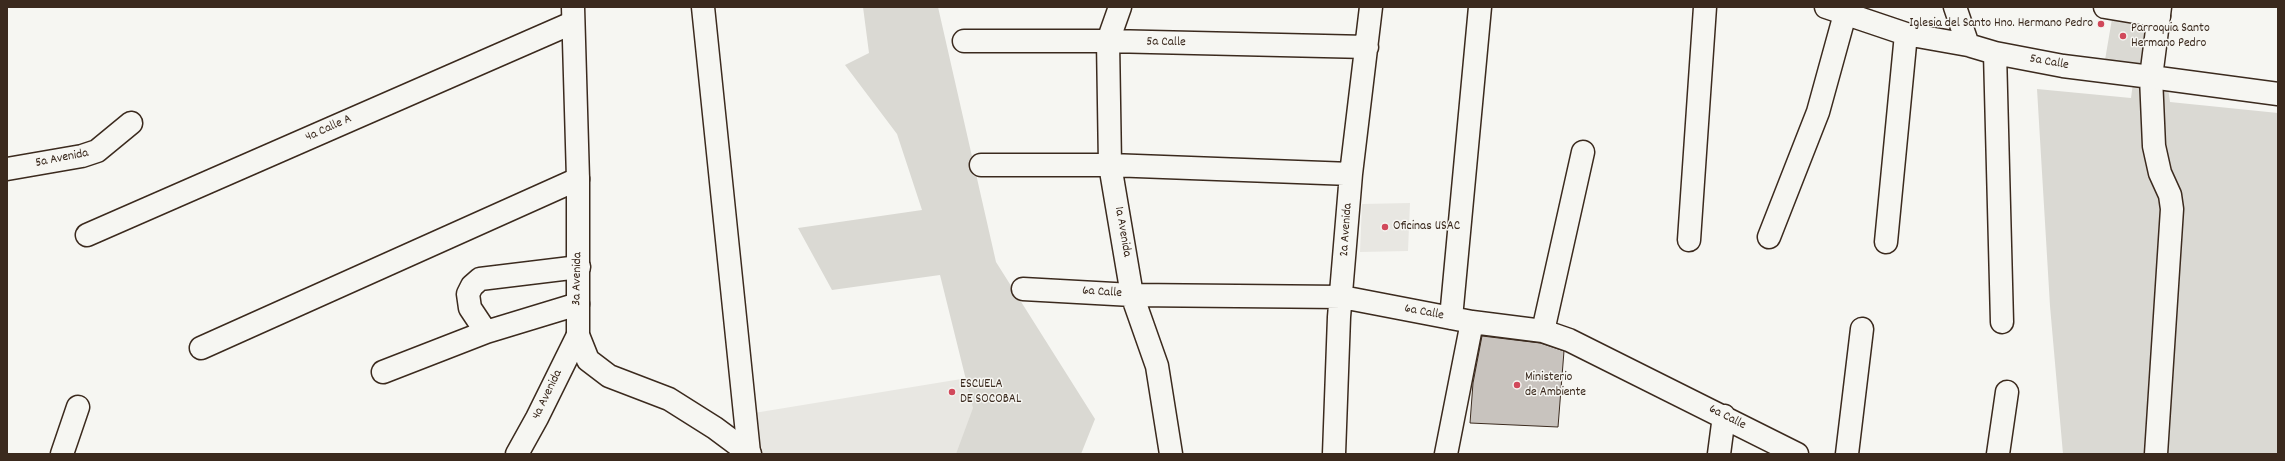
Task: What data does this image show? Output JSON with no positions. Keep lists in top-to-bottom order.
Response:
{
  "streets": {
    "street": [
      "5a Calle",
      "4a Calle A",
      "5a Avenida",
      "2a Avenida",
      "1a Avenida",
      "3a Avenida",
      "6a Calle",
      "4a Avenida"
    ]
  },
  "crossings": [
    ["5a Calle", "2a Avenida"],
    ["5a Calle", "1a Avenida"],
    ["4a Calle A", "3a Avenida"],
    ["2a Avenida", "6a Calle"],
    ["1a Avenida", "6a Calle"],
    ["3a Avenida", "4a Avenida"]
  ],
  "places": [
    "Iglesia del Santo Hno. Hermano Pedro",
    "Parroquia Santo Hermano Pedro",
    "Oficinas USAC",
    "Ministerio de Ambiente",
    "ESCUELA DE SOCOBAL"
  ]
}
